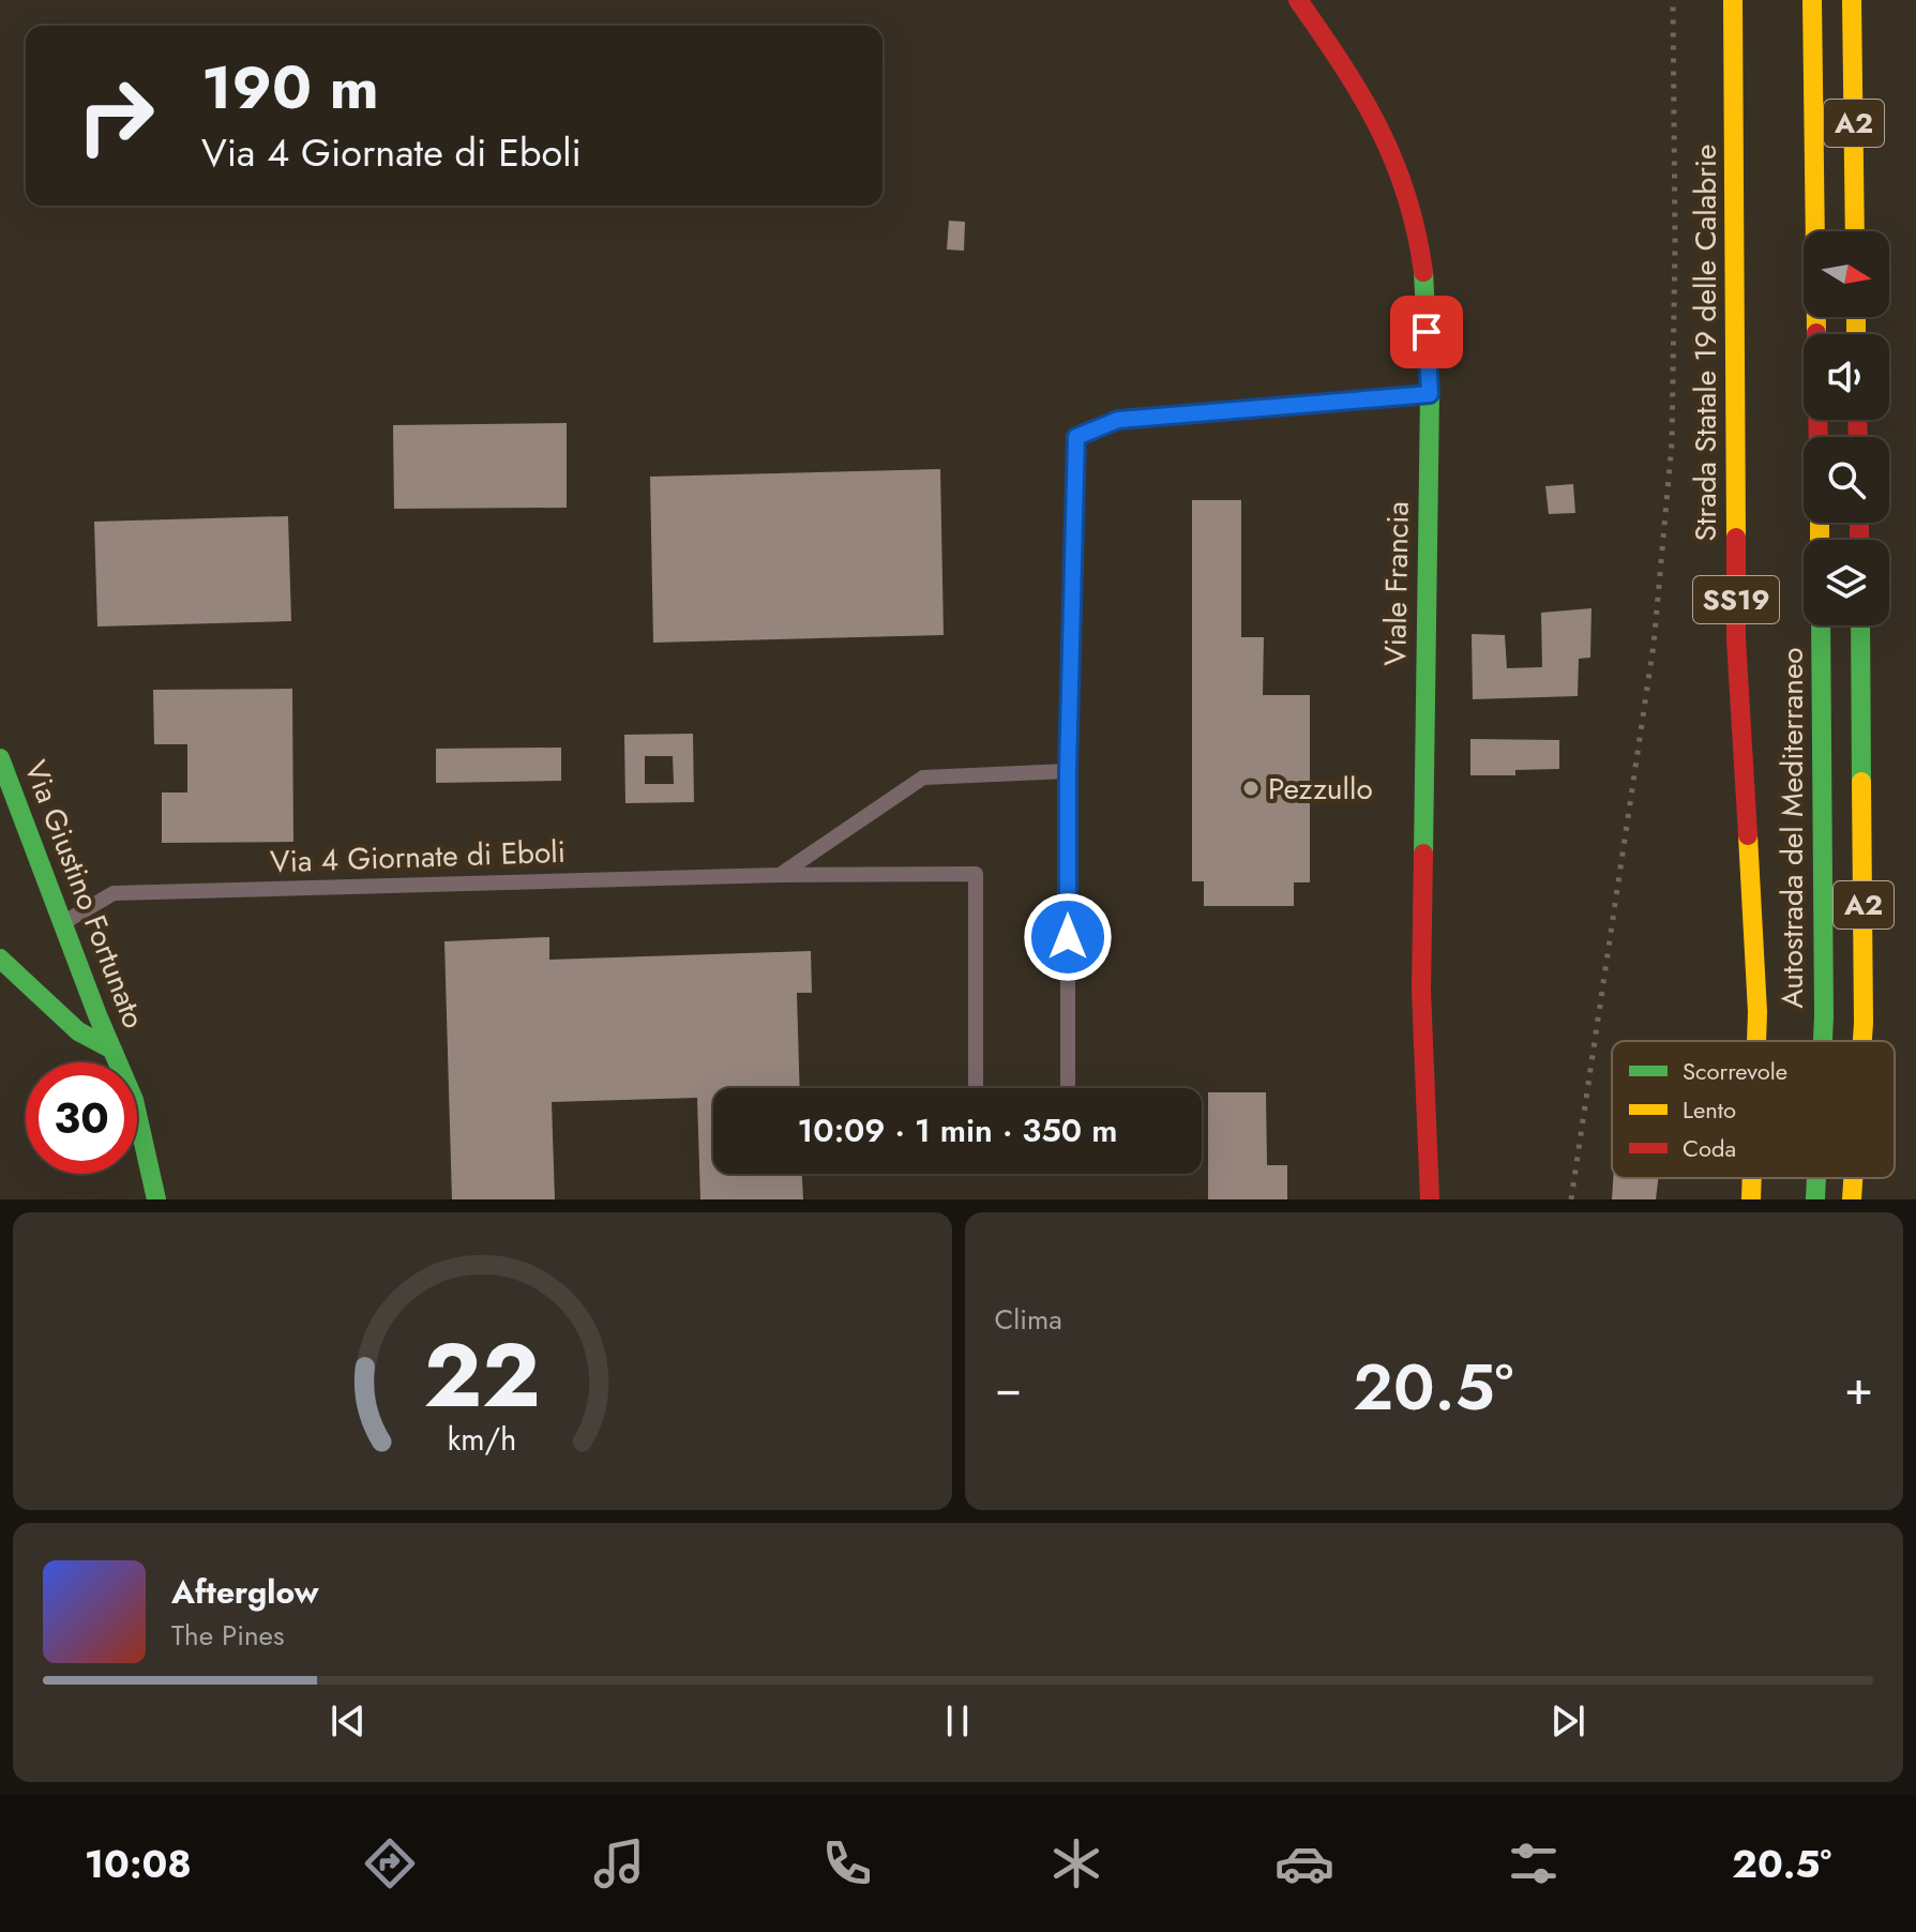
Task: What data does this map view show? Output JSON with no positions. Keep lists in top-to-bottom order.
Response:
{
  "streets": {
    "main road": [
      "A2",
      "Strada Statale 19 delle Calabrie",
      "Viale Francia",
      "SS19",
      "Autostrada del Mediterraneo",
      "Via Giustino Fortunato"
    ],
    "street": ["Via 4 Giornate di Eboli"]
  },
  "crossings": [
    ["Via 4 Giornate di Eboli", "Via Giustino Fortunato"]
  ],
  "places": ["Pezzullo"],
  "legend": ["Scorrevole", "Lento", "Coda"],
  "north": "right",
  "page": {
    "turn": ["190 m", "Via 4 Giornate di Eboli"],
    "limit": "30",
    "trip": "10:09 · 1 min · 350 m",
    "tile": "Clima",
    "heat": ["−", "20.5°", "+"],
    "song": ["Afterglow", "The Pines"],
    "tabs": ["10:08", "20.5°"],
    "gauge": ["22", "km/h"]
  }
}
